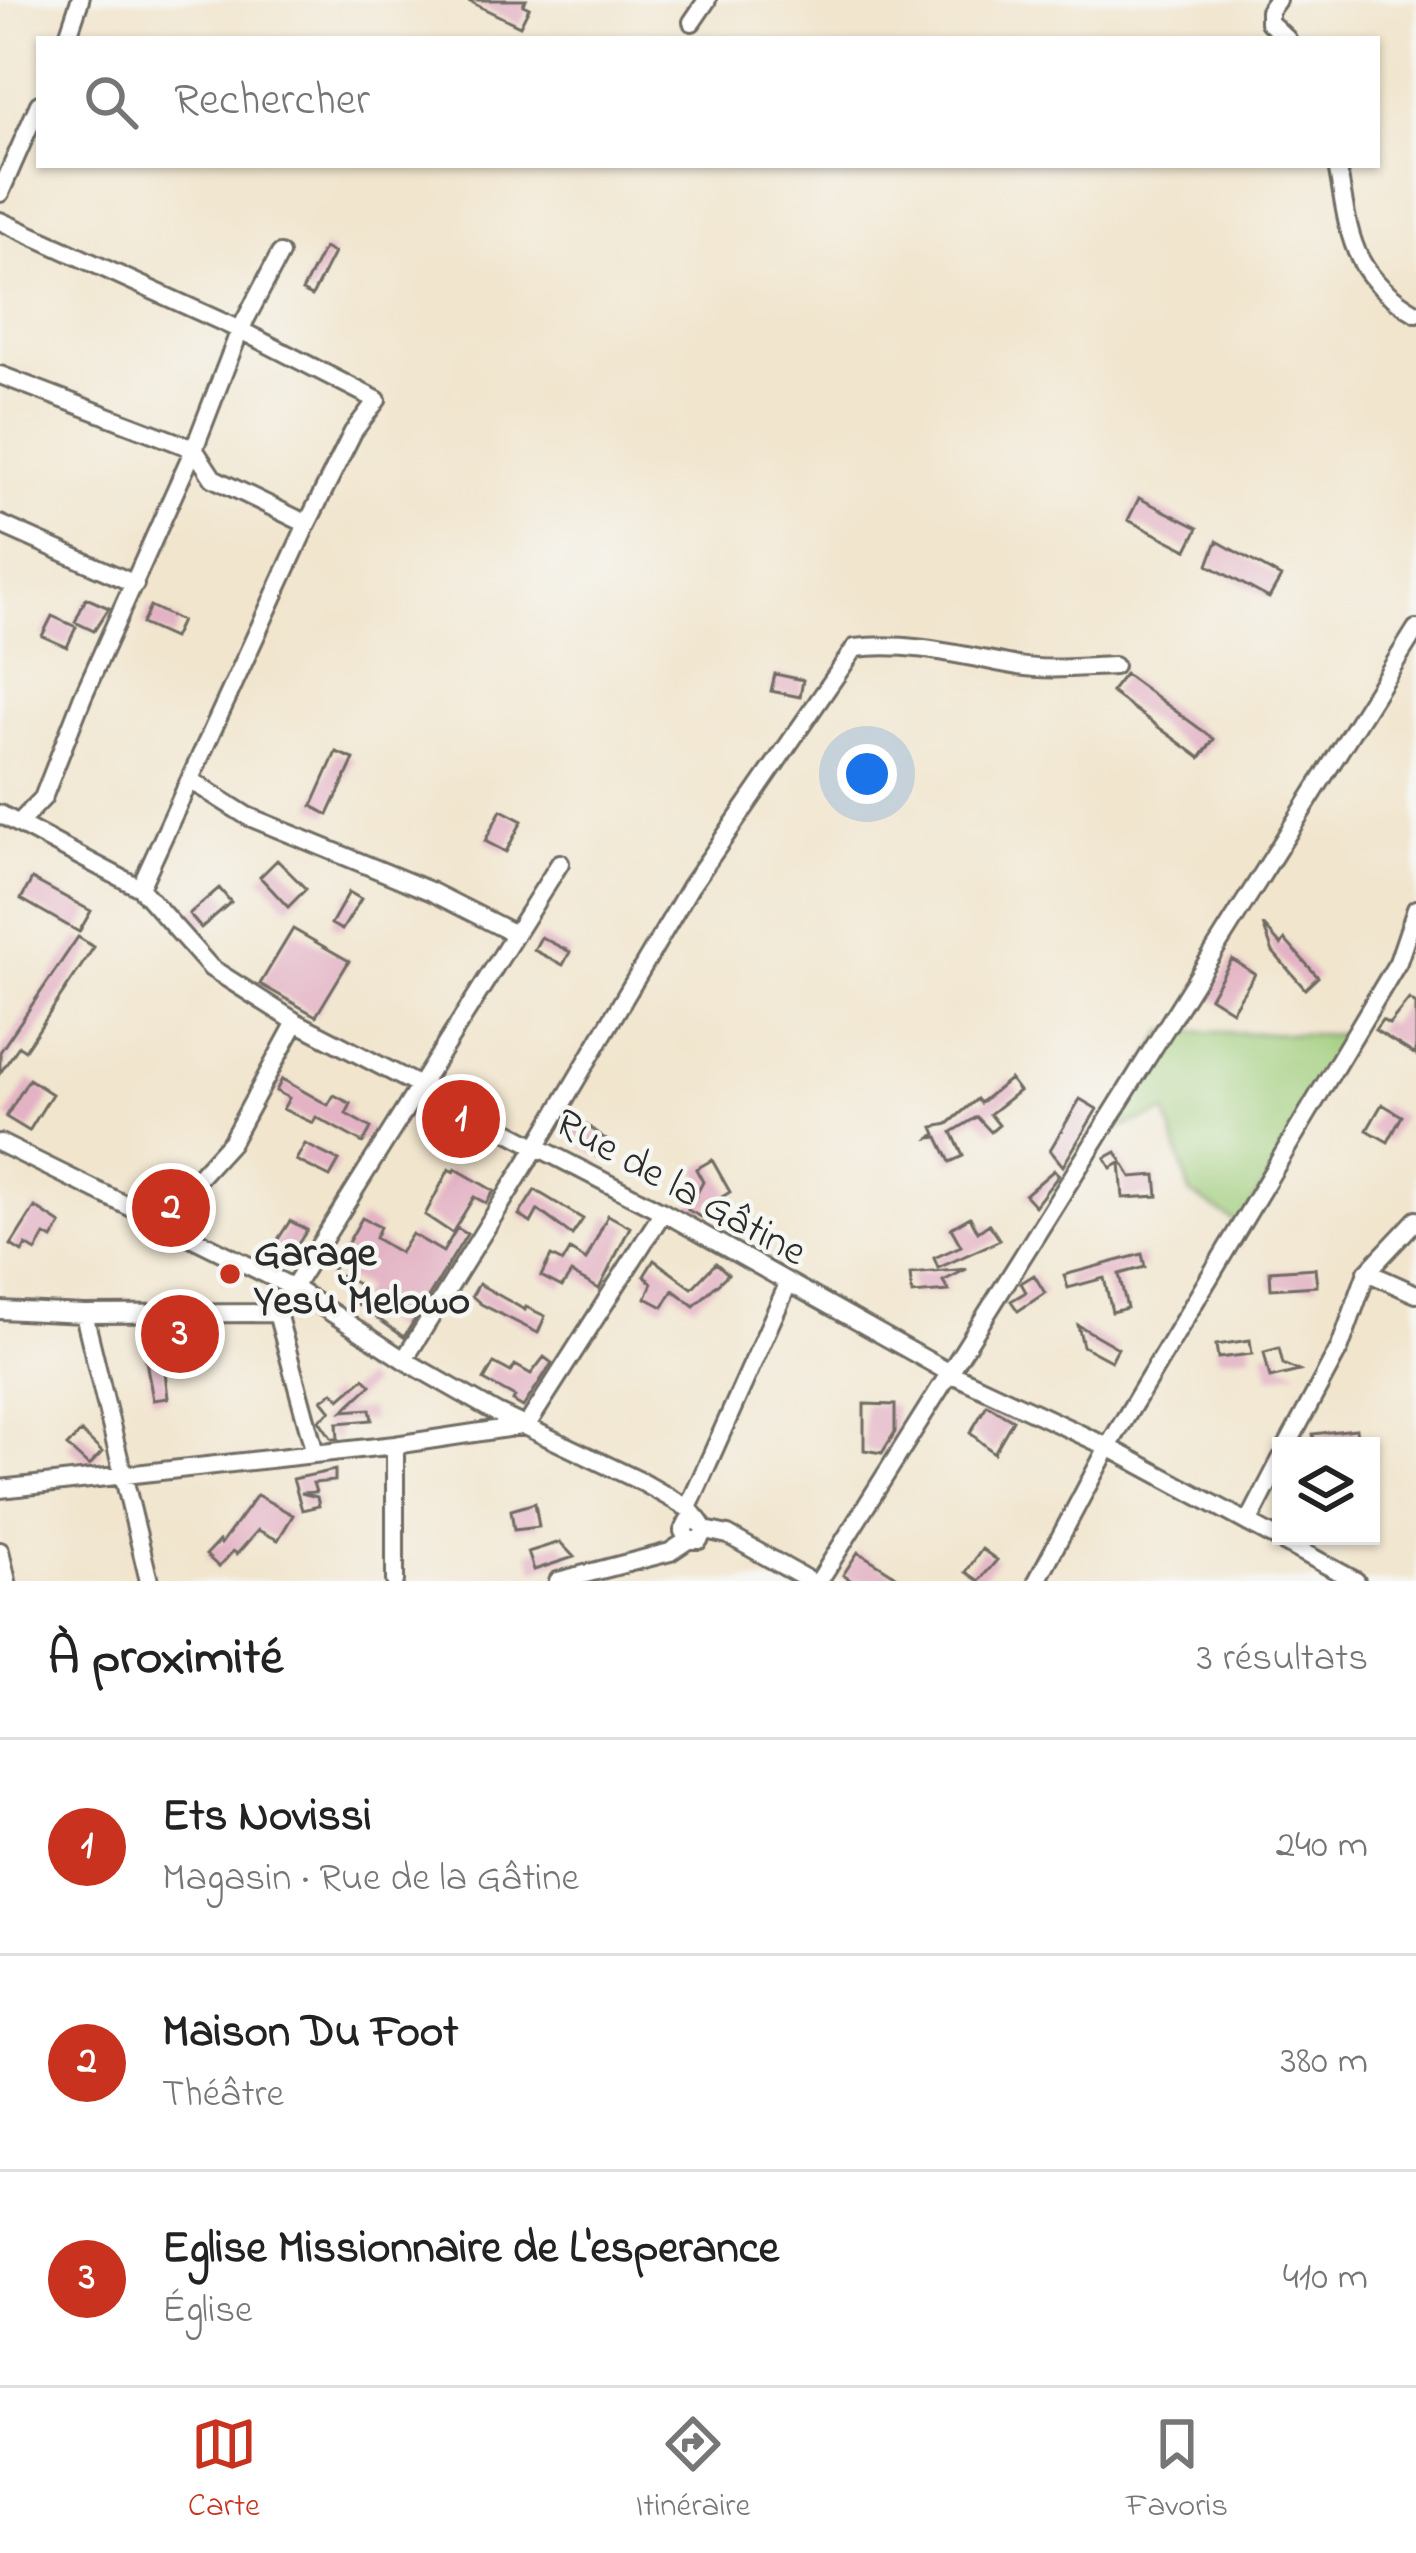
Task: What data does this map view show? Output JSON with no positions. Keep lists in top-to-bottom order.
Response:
{
  "streets": {
    "street": ["Rue de la Gâtine"]
  },
  "places": ["Garage Yesu Melowo"],
  "page": {
    "search": "Rechercher",
    "pins": ["1", "2", "3"],
    "heading": ["À proximité", "3 résultats"],
    "list": [
      {
        "mark": "1",
        "name": "Ets Novissi",
        "note": "Magasin · Rue de la Gâtine",
        "value": "240 m"
      },
      {
        "mark": "2",
        "name": "Maison Du Foot",
        "note": "Théâtre",
        "value": "380 m"
      },
      {
        "mark": "3",
        "name": "Eglise Missionnaire de L'esperance",
        "note": "Église",
        "value": "410 m"
      }
    ],
    "nav": ["Carte", "Itinéraire", "Favoris"]
  }
}
